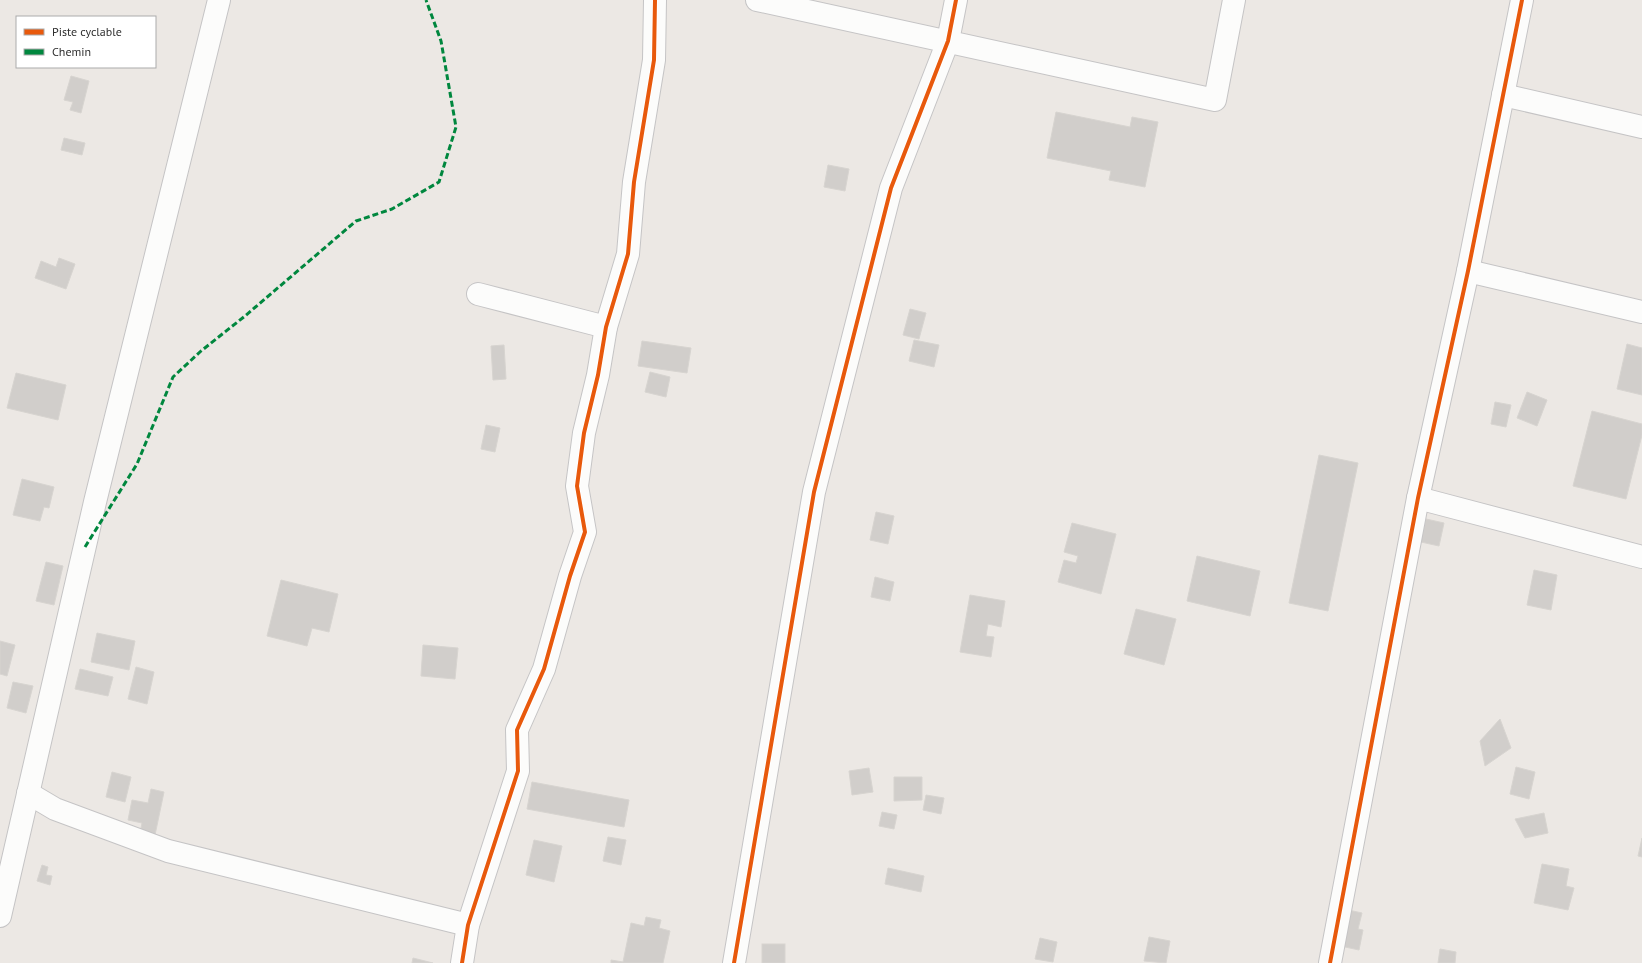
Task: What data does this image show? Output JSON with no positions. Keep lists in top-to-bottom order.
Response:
{
  "legend": ["Piste cyclable", "Chemin"]
}
